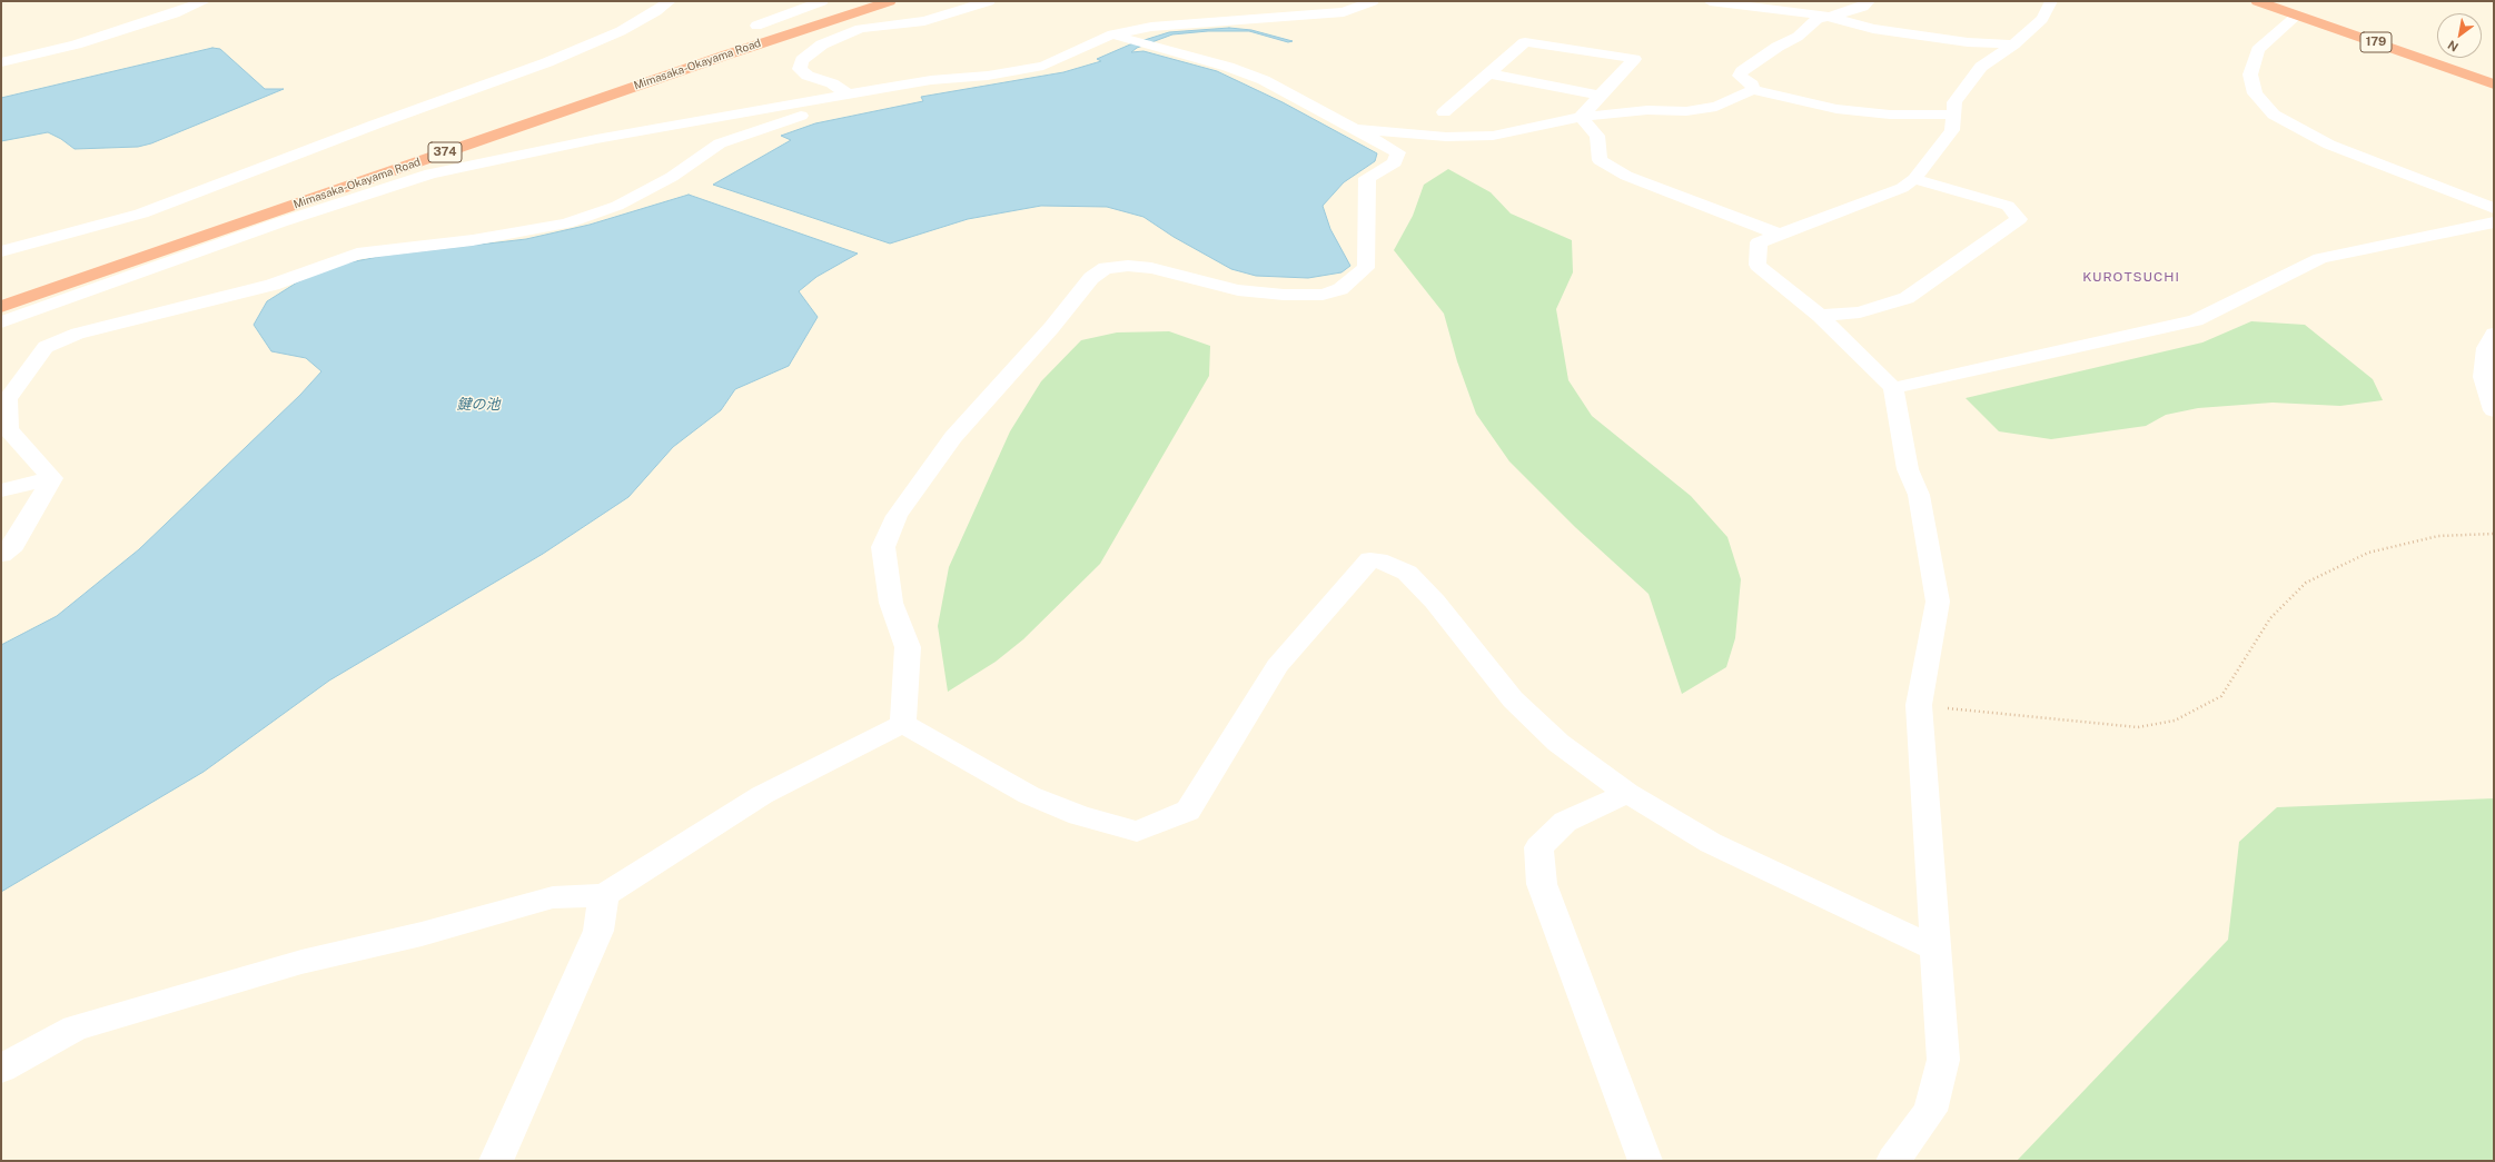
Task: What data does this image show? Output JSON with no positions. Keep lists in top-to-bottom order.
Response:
{
  "streets": {
    "highway": ["179", "Mimasaka-Okayama Road", "374"]
  },
  "districts": ["KUROTSUCHI"],
  "water": ["鍵の池"],
  "north": "bottom left"
}
